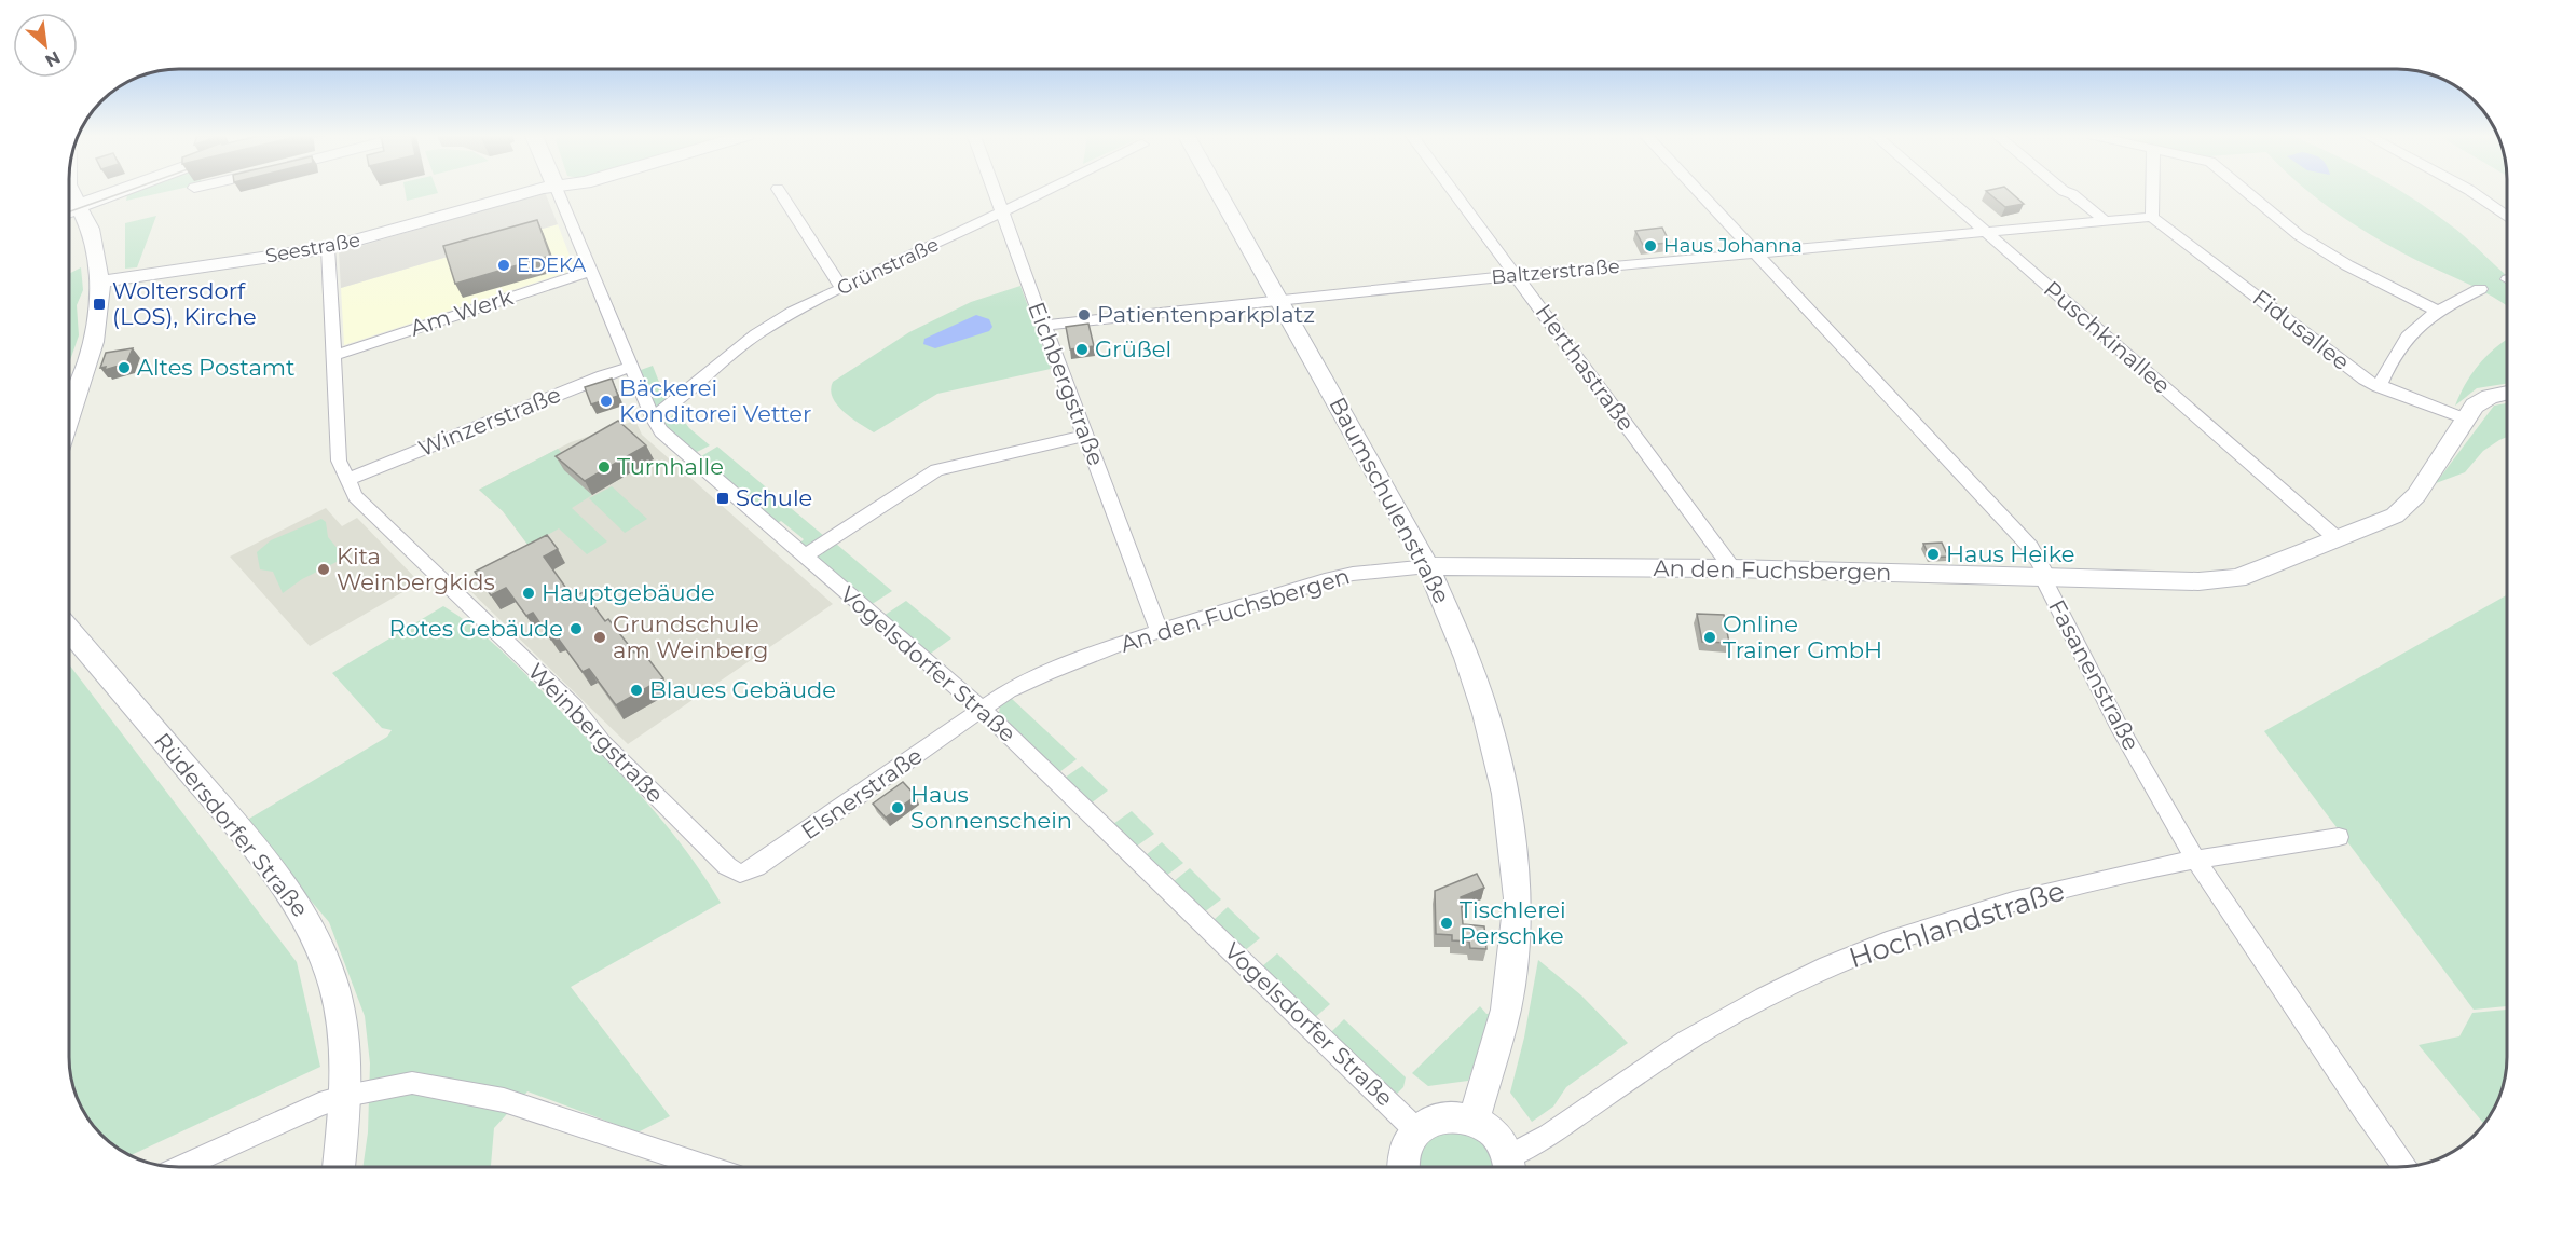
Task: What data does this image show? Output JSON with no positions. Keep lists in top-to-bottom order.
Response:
{
  "streets": {
    "street": [
      "Seestraße",
      "Grünstraße",
      "Baltzerstraße",
      "Am Werk",
      "Fidusallee",
      "Puschkinallee",
      "Herthastraße",
      "Eichbergstraße",
      "Winzerstraße",
      "Baumschulenstraße",
      "An den Fuchsbergen",
      "Vogelsdorfer Straße",
      "Fasanenstraße",
      "Weinbergstraße",
      "Elsnerstraße",
      "Rüdersdorfer Straße",
      "Hochlandstraße"
    ]
  },
  "crossings": [
    ["Seestraße", "Weinbergstraße"],
    ["Grünstraße", "Eichbergstraße"],
    ["Grünstraße", "Vogelsdorfer Straße"],
    ["Baltzerstraße", "Puschkinallee"],
    ["Baltzerstraße", "Herthastraße"],
    ["Baltzerstraße", "Eichbergstraße"],
    ["Baltzerstraße", "Baumschulenstraße"],
    ["Baltzerstraße", "Fasanenstraße"],
    ["Am Werk", "Vogelsdorfer Straße"],
    ["Am Werk", "Weinbergstraße"],
    ["Fidusallee", "An den Fuchsbergen"],
    ["Puschkinallee", "An den Fuchsbergen"],
    ["Herthastraße", "An den Fuchsbergen"],
    ["Eichbergstraße", "An den Fuchsbergen"],
    ["Winzerstraße", "Vogelsdorfer Straße"],
    ["Winzerstraße", "Weinbergstraße"],
    ["Baumschulenstraße", "An den Fuchsbergen"],
    ["An den Fuchsbergen", "Vogelsdorfer Straße"],
    ["An den Fuchsbergen", "Fasanenstraße"],
    ["An den Fuchsbergen", "Elsnerstraße"],
    ["Vogelsdorfer Straße", "Elsnerstraße"],
    ["Fasanenstraße", "Hochlandstraße"],
    ["Weinbergstraße", "Elsnerstraße"]
  ],
  "places": {
    "other": [
      "Haus Johanna",
      "EDEKA",
      "Patientenparkplatz",
      "Grüßel",
      "Altes Postamt",
      "Bäckerei Konditorei Vetter",
      "Turnhalle",
      "Haus Heike",
      "Kita Weinbergkids",
      "Hauptgebäude",
      "Rotes Gebäude",
      "Grundschule am Weinberg",
      "Online Trainer GmbH",
      "Blaues Gebäude",
      "Haus Sonnenschein",
      "Tischlerei Perschke"
    ],
    "transit": ["Woltersdorf (LOS), Kirche", "Schule"]
  },
  "north": "bottom right"
}
